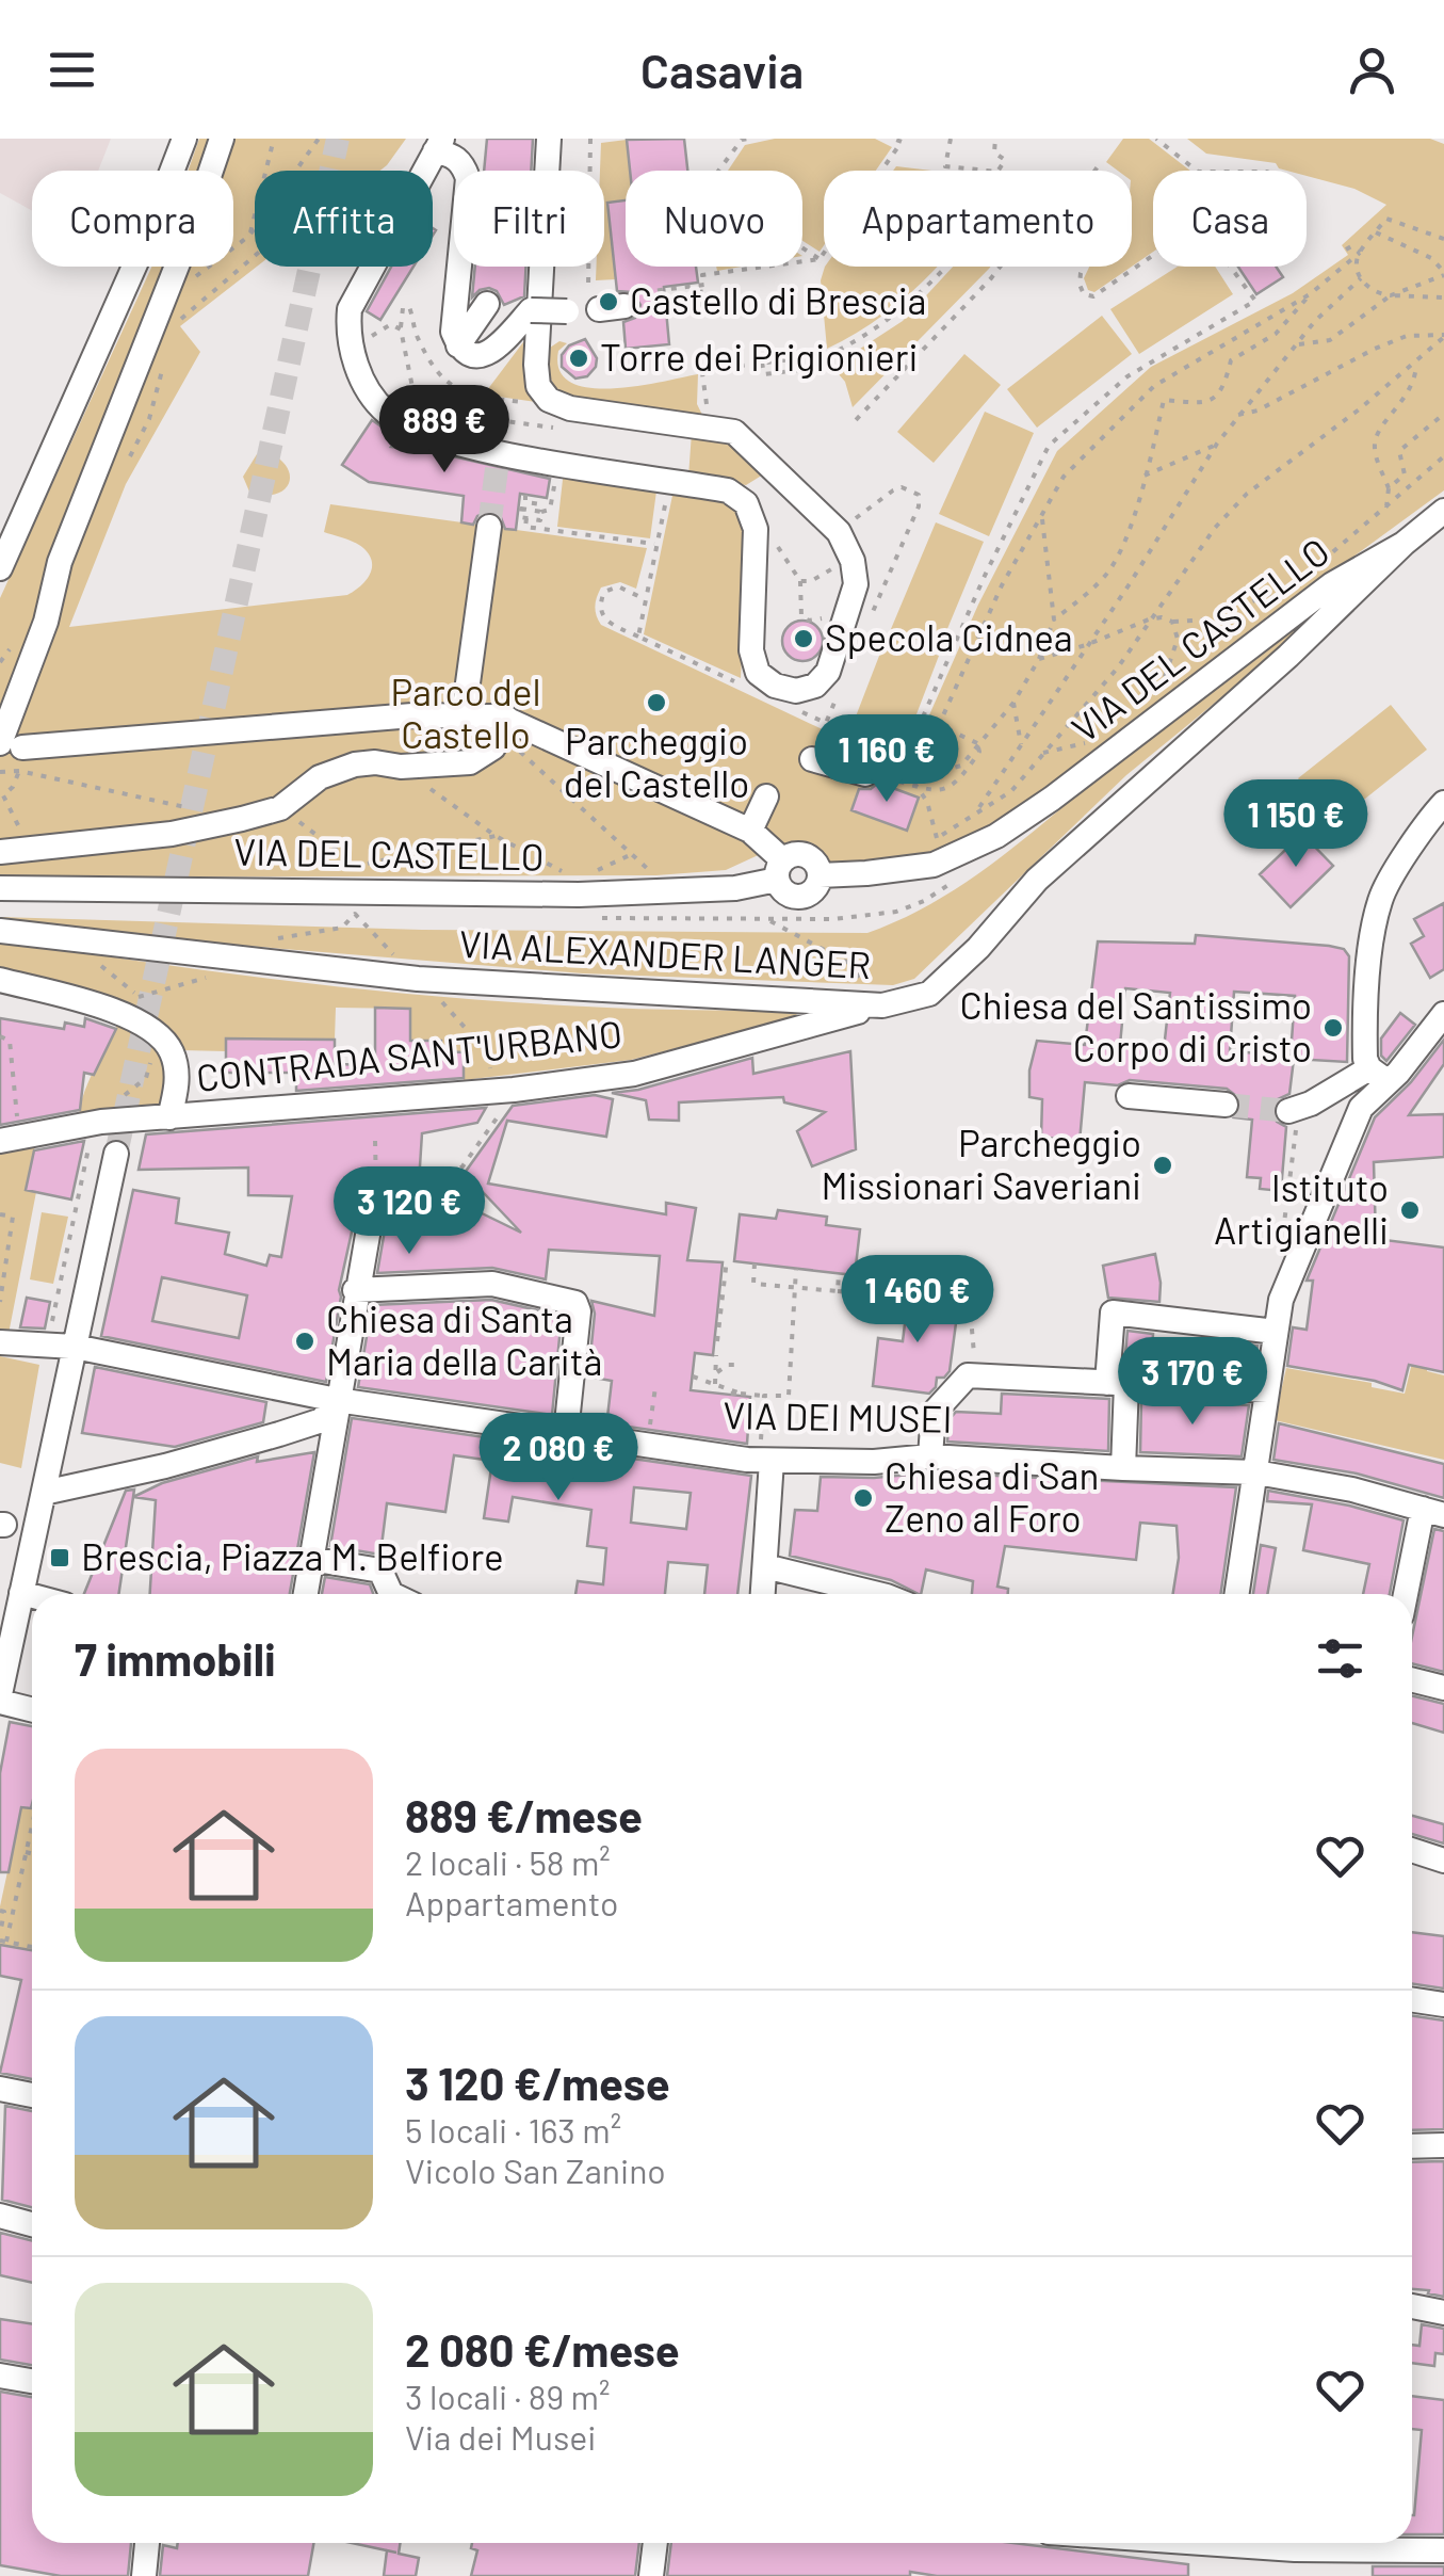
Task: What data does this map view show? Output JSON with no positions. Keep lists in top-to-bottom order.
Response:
{
  "streets": {
    "street": [
      "VIA DEL CASTELLO",
      "VIA ALEXANDER LANGER",
      "CONTRADA SANT'URBANO",
      "VIA DEI MUSEI"
    ]
  },
  "crossings": [
    ["VIA DEL CASTELLO", "VIA ALEXANDER LANGER"],
    ["VIA ALEXANDER LANGER", "CONTRADA SANT'URBANO"]
  ],
  "parks": ["Parco del Castello"],
  "places": {
    "other": [
      "Castello di Brescia",
      "Torre dei Prigionieri",
      "Specola Cidnea",
      "Parcheggio del Castello",
      "Chiesa del Santissimo Corpo di Cristo",
      "Parcheggio Missionari Saveriani",
      "Istituto Artigianelli",
      "Chiesa di Santa Maria della Carità",
      "Chiesa di San Zeno al Foro"
    ],
    "transit": ["Brescia, Piazza M. Belfiore"]
  },
  "page": {
    "header": "Casavia",
    "chip": [
      "Compra",
      "Affitta",
      "Filtri",
      "Nuovo",
      "Appartamento",
      "Casa"
    ],
    "price": [
      "889 €",
      "1 160 €",
      "1 150 €",
      "3 120 €",
      "1 460 €",
      "3 170 €",
      "2 080 €"
    ],
    "heading": "7 immobili",
    "list": [
      {
        "name": "889 €/mese",
        "note": "2 locali · 58 m² · Appartamento"
      },
      {
        "name": "3 120 €/mese",
        "note": "5 locali · 163 m² · Vicolo San Zanino"
      },
      {
        "name": "2 080 €/mese",
        "note": "3 locali · 89 m² · Via dei Musei"
      }
    ]
  }
}
